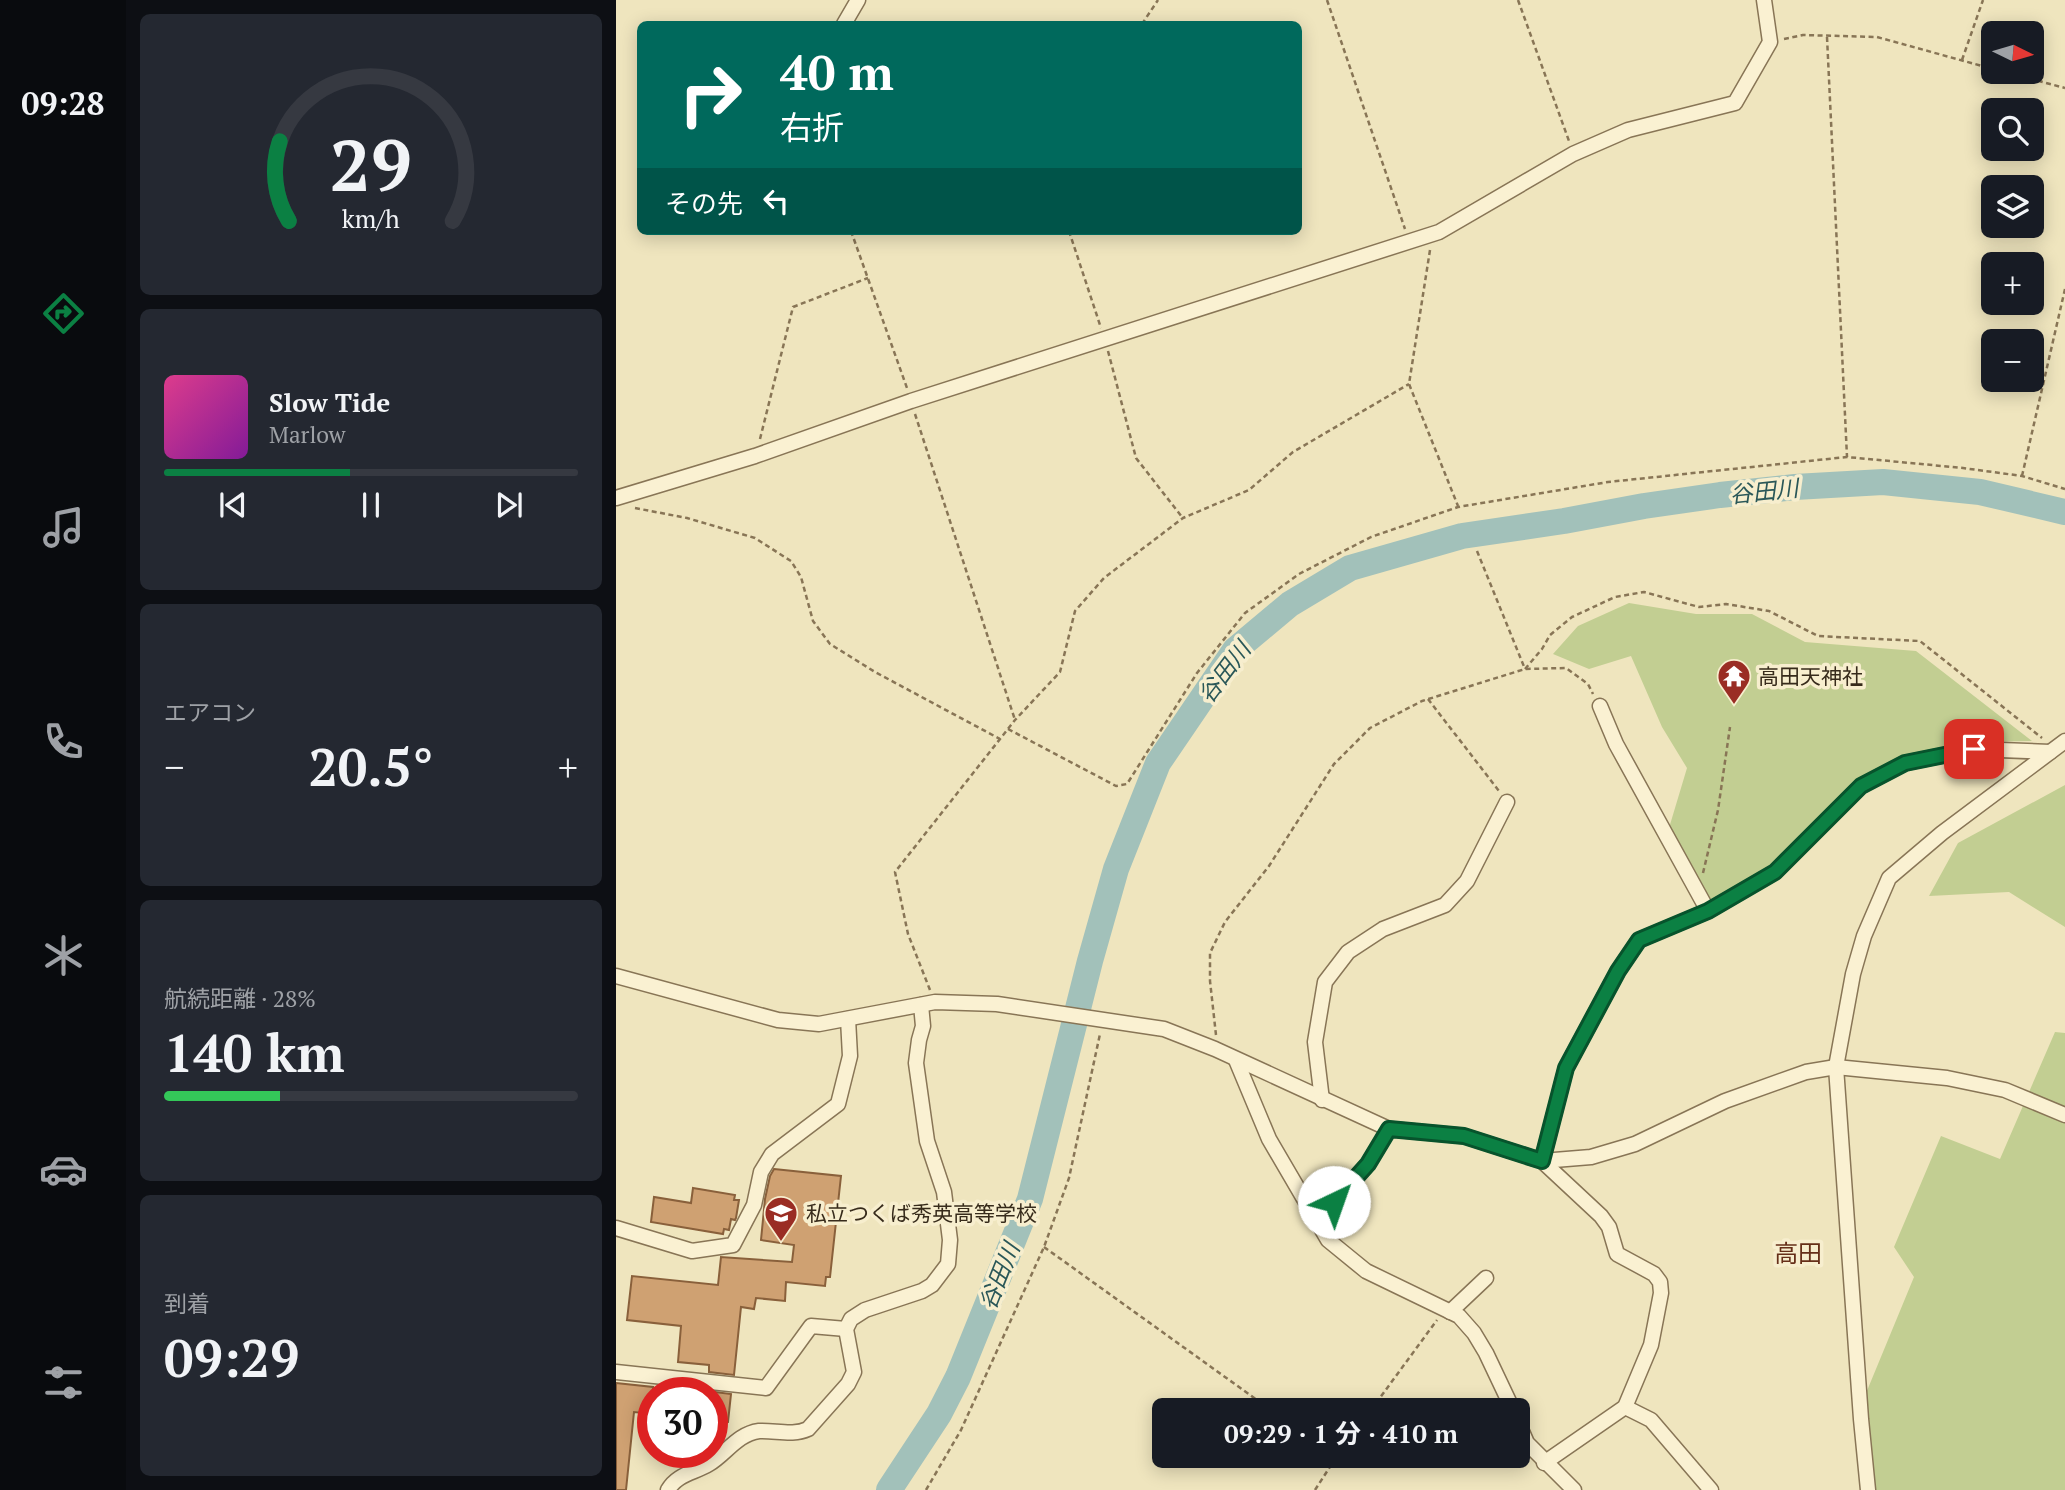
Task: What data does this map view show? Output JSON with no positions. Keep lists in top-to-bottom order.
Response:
{
  "districts": ["高田"],
  "water": ["谷田川"],
  "places": {
    "temple": ["高田天神社"],
    "school or university": ["私立つくば秀英高等学校"]
  },
  "north": "right",
  "page": {
    "tabs": "09:28",
    "map_buttons": ["+", "−"],
    "turn": ["40 m", "右折"],
    "then": "その先",
    "song": ["Slow Tide", "Marlow"],
    "tile": [
      "エアコン",
      ["航続距離 · 28%", "140 km"],
      ["到着", "09:29"]
    ],
    "heat": ["−", "20.5°", "+"],
    "limit": "30",
    "trip": "09:29 · 1 分 · 410 m",
    "gauge": ["29", "km/h"]
  }
}
